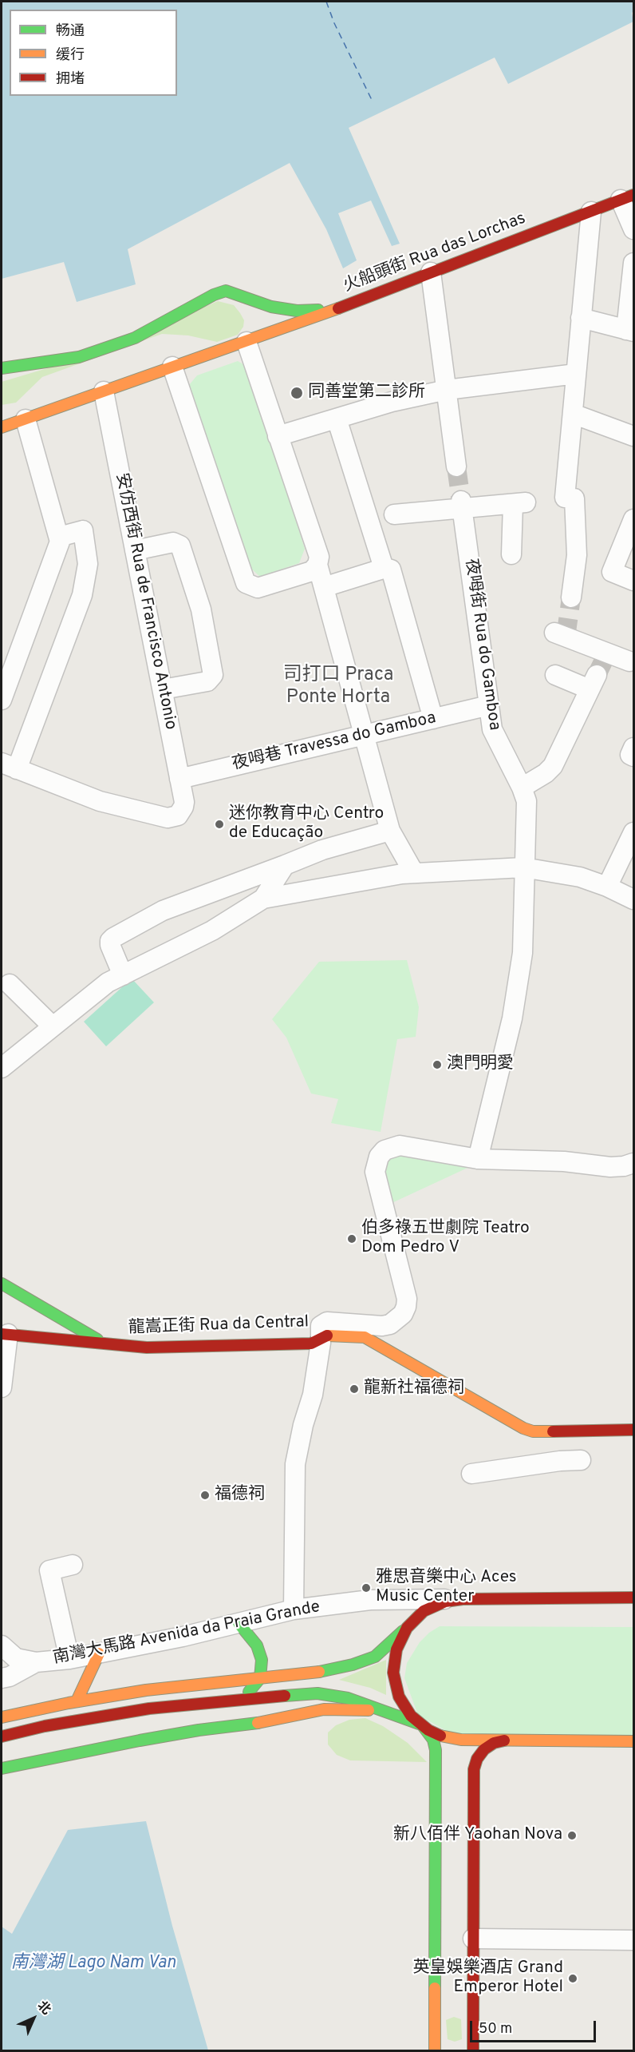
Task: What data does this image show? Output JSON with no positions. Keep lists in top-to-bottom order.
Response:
{
  "streets": {
    "main road": ["火船頭街 Rua das Lorchas", "龍嵩正街 Rua da Central", "南灣大馬路 Avenida da Praia Grande"],
    "street": ["安仿西街 Rua de Francisco Antonio", "夜呣街 Rua do Gamboa", "夜呣巷 Travessa do Gamboa"]
  },
  "crossings": [
    ["火船頭街 Rua das Lorchas", "安仿西街 Rua de Francisco Antonio"],
    ["安仿西街 Rua de Francisco Antonio", "夜呣巷 Travessa do Gamboa"],
    ["夜呣街 Rua do Gamboa", "夜呣巷 Travessa do Gamboa"]
  ],
  "districts": ["司打口 Praca Ponte Horta"],
  "water": ["南灣湖 Lago Nam Van"],
  "places": [
    "同善堂第二診所",
    "迷你教育中心 Centro de Educação",
    "澳門明愛",
    "伯多祿五世劇院 Teatro Dom Pedro V",
    "龍新社福德祠",
    "福德祠",
    "雅思音樂中心 Aces Music Center",
    "新八佰伴 Yaohan Nova",
    "英皇娛樂酒店 Grand Emperor Hotel"
  ],
  "legend": ["畅通", "缓行", "拥堵"],
  "scale_bar": "50 m",
  "north": "top right"
}
